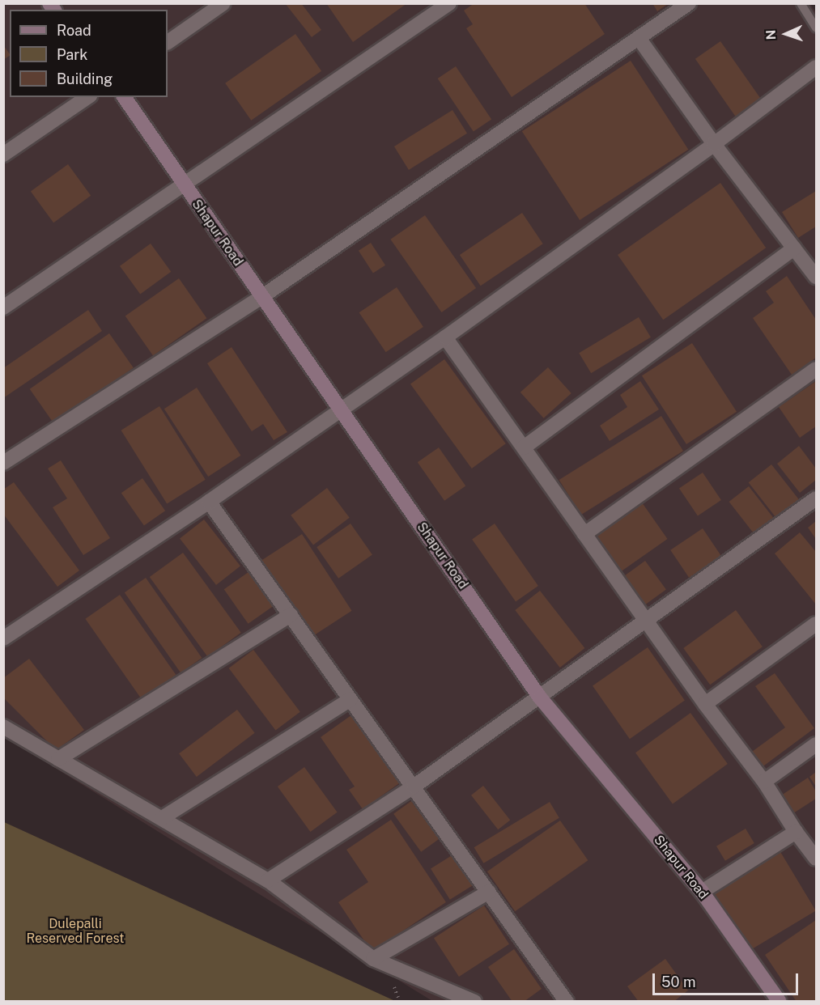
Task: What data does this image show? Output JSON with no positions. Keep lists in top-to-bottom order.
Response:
{
  "streets": {
    "street": ["Shapur Road"]
  },
  "parks": ["Dulepalli Reserved Forest"],
  "legend": ["Road", "Park", "Building"],
  "scale_bar": "50 m",
  "north": "left"
}
